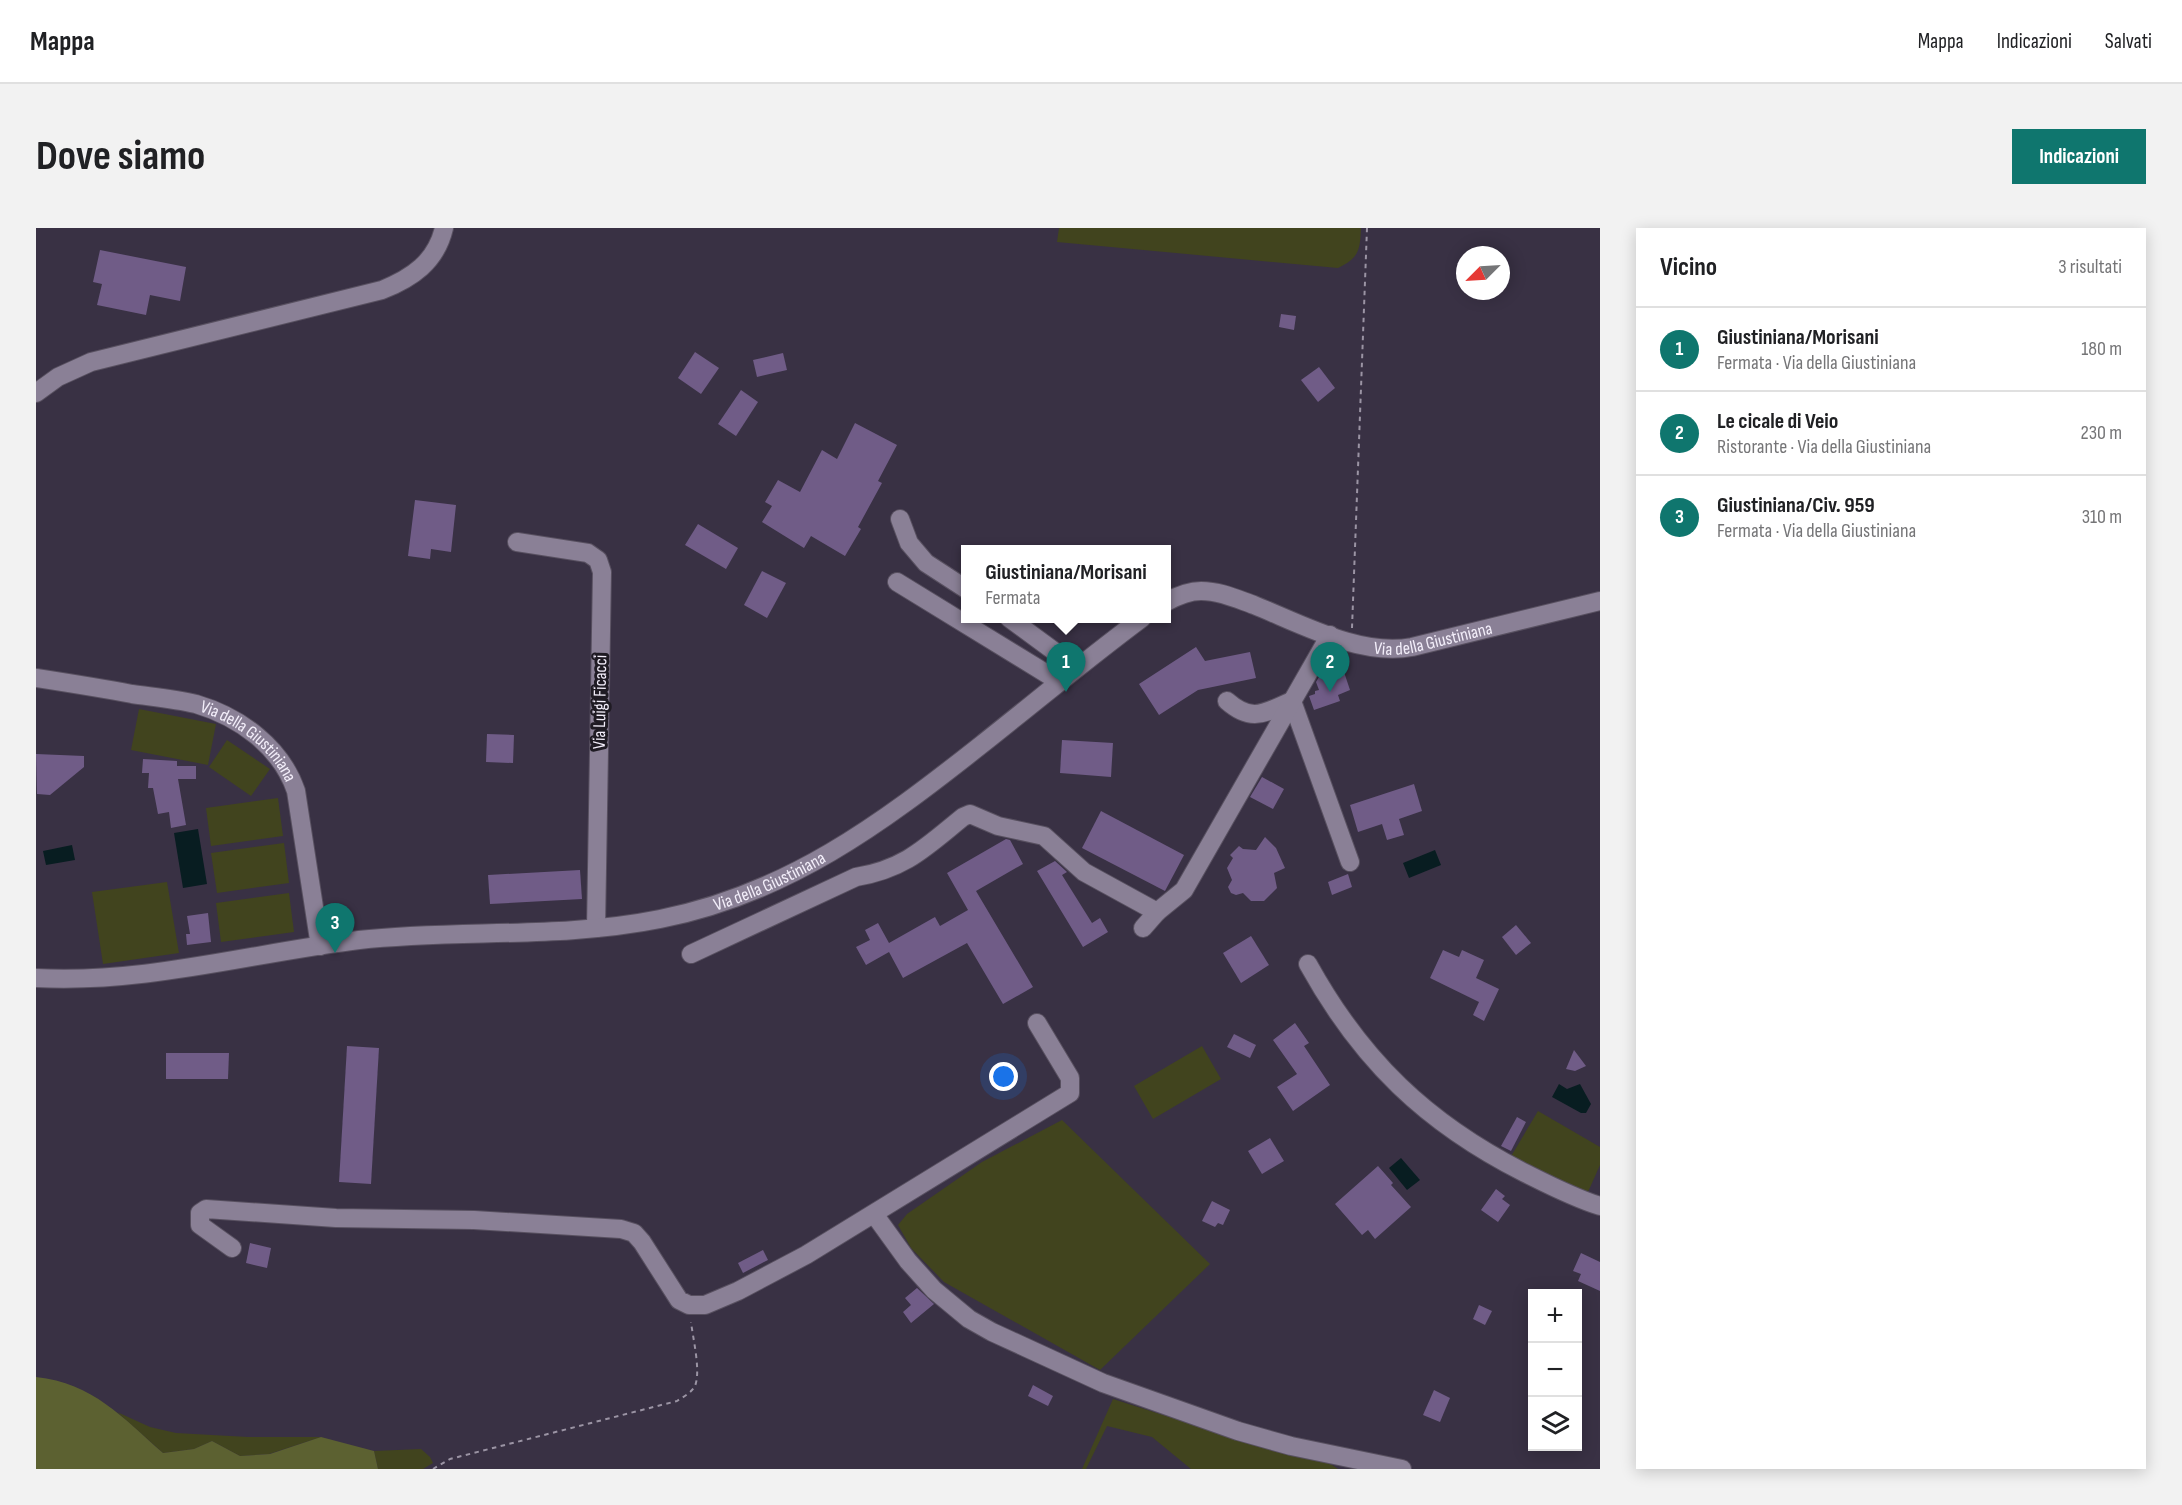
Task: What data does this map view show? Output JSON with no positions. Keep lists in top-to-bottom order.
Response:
{
  "streets": {
    "street": ["Via della Giustiniana", "Via Luigi Ficacci"]
  },
  "crossings": [
    ["Via della Giustiniana", "Via Luigi Ficacci"]
  ],
  "north": "bottom left",
  "page": {
    "header": "Mappa",
    "nav": ["Mappa", "Indicazioni", "Salvati"],
    "buttons": "Indicazioni",
    "title": "Dove siamo",
    "heading": ["Vicino", "3 risultati"],
    "list": [
      {
        "mark": "1",
        "name": "Giustiniana/Morisani",
        "note": "Fermata · Via della Giustiniana",
        "value": "180 m"
      },
      {
        "mark": "2",
        "name": "Le cicale di Veio",
        "note": "Ristorante · Via della Giustiniana",
        "value": "230 m"
      },
      {
        "mark": "3",
        "name": "Giustiniana/Civ. 959",
        "note": "Fermata · Via della Giustiniana",
        "value": "310 m"
      }
    ],
    "popup": ["Giustiniana/Morisani", "Fermata"],
    "pins": ["1", "2", "3"],
    "map_buttons": ["+", "−"]
  }
}
